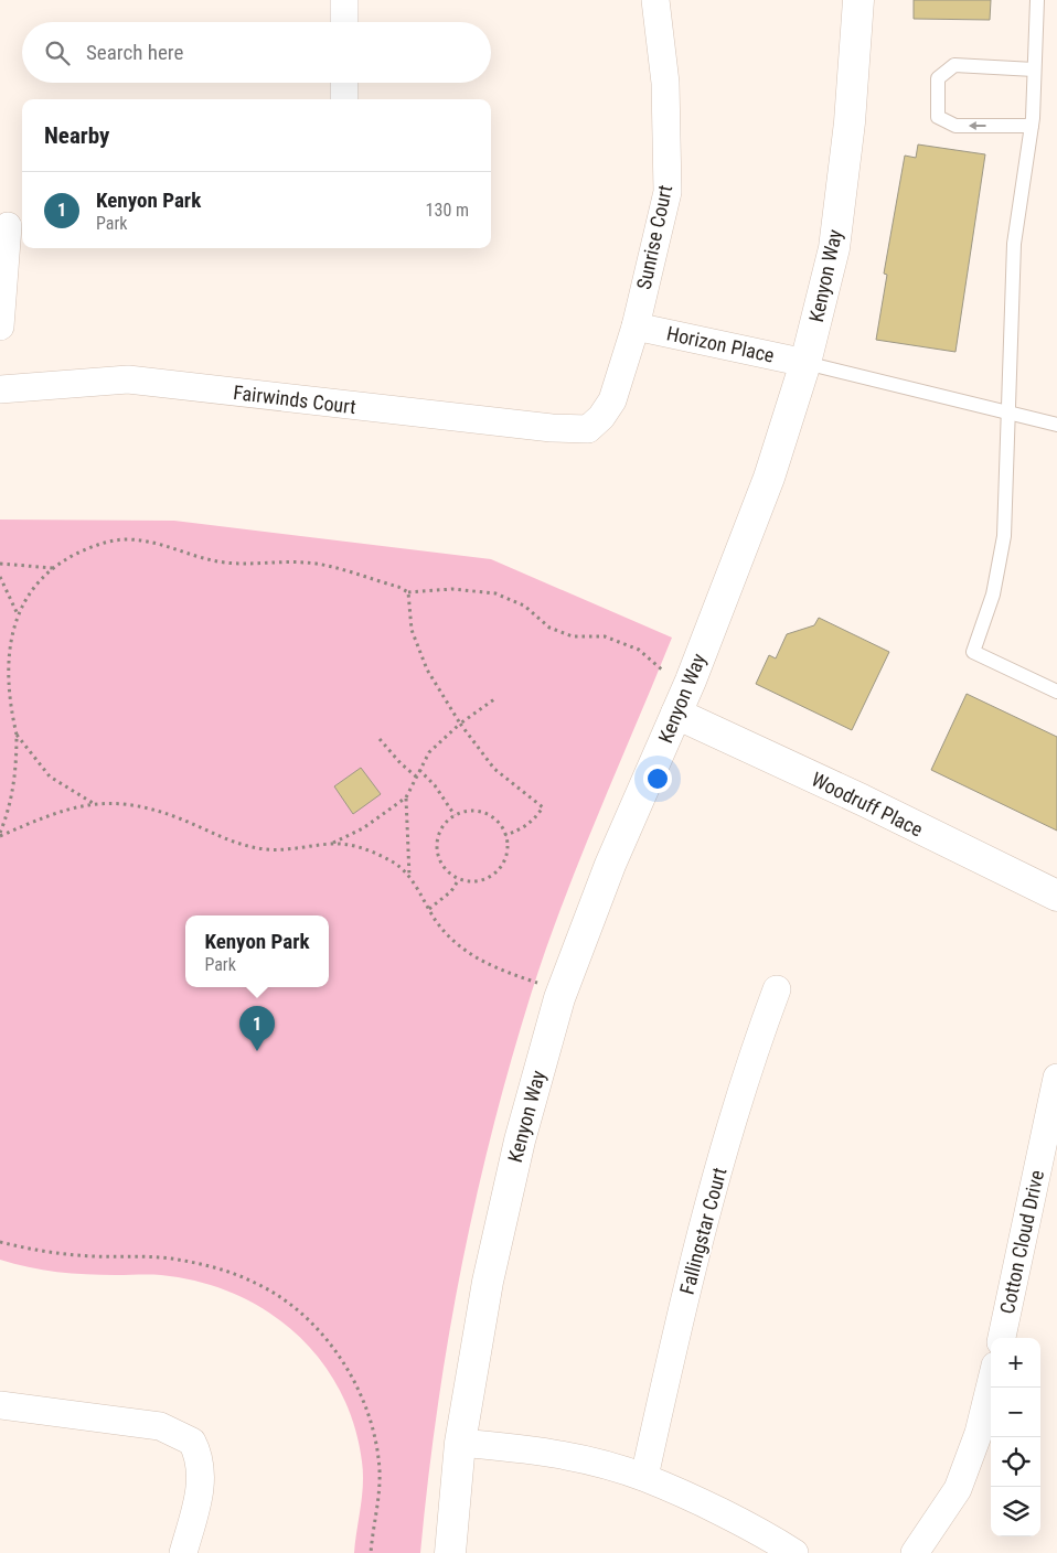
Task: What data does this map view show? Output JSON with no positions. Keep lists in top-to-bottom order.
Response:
{
  "streets": {
    "street": [
      "Sunrise Court",
      "Kenyon Way",
      "Horizon Place",
      "Fairwinds Court",
      "Woodruff Place",
      "Fallingstar Court",
      "Cotton Cloud Drive"
    ]
  },
  "crossings": [
    ["Sunrise Court", "Horizon Place"],
    ["Sunrise Court", "Fairwinds Court"],
    ["Kenyon Way", "Horizon Place"],
    ["Kenyon Way", "Woodruff Place"]
  ],
  "page": {
    "search": "Search here",
    "heading": "Nearby",
    "list": [
      {
        "mark": "1",
        "name": "Kenyon Park",
        "note": "Park",
        "value": "130 m"
      }
    ],
    "popup": ["Kenyon Park", "Park"],
    "pins": "1",
    "map_buttons": ["+", "−"]
  }
}
